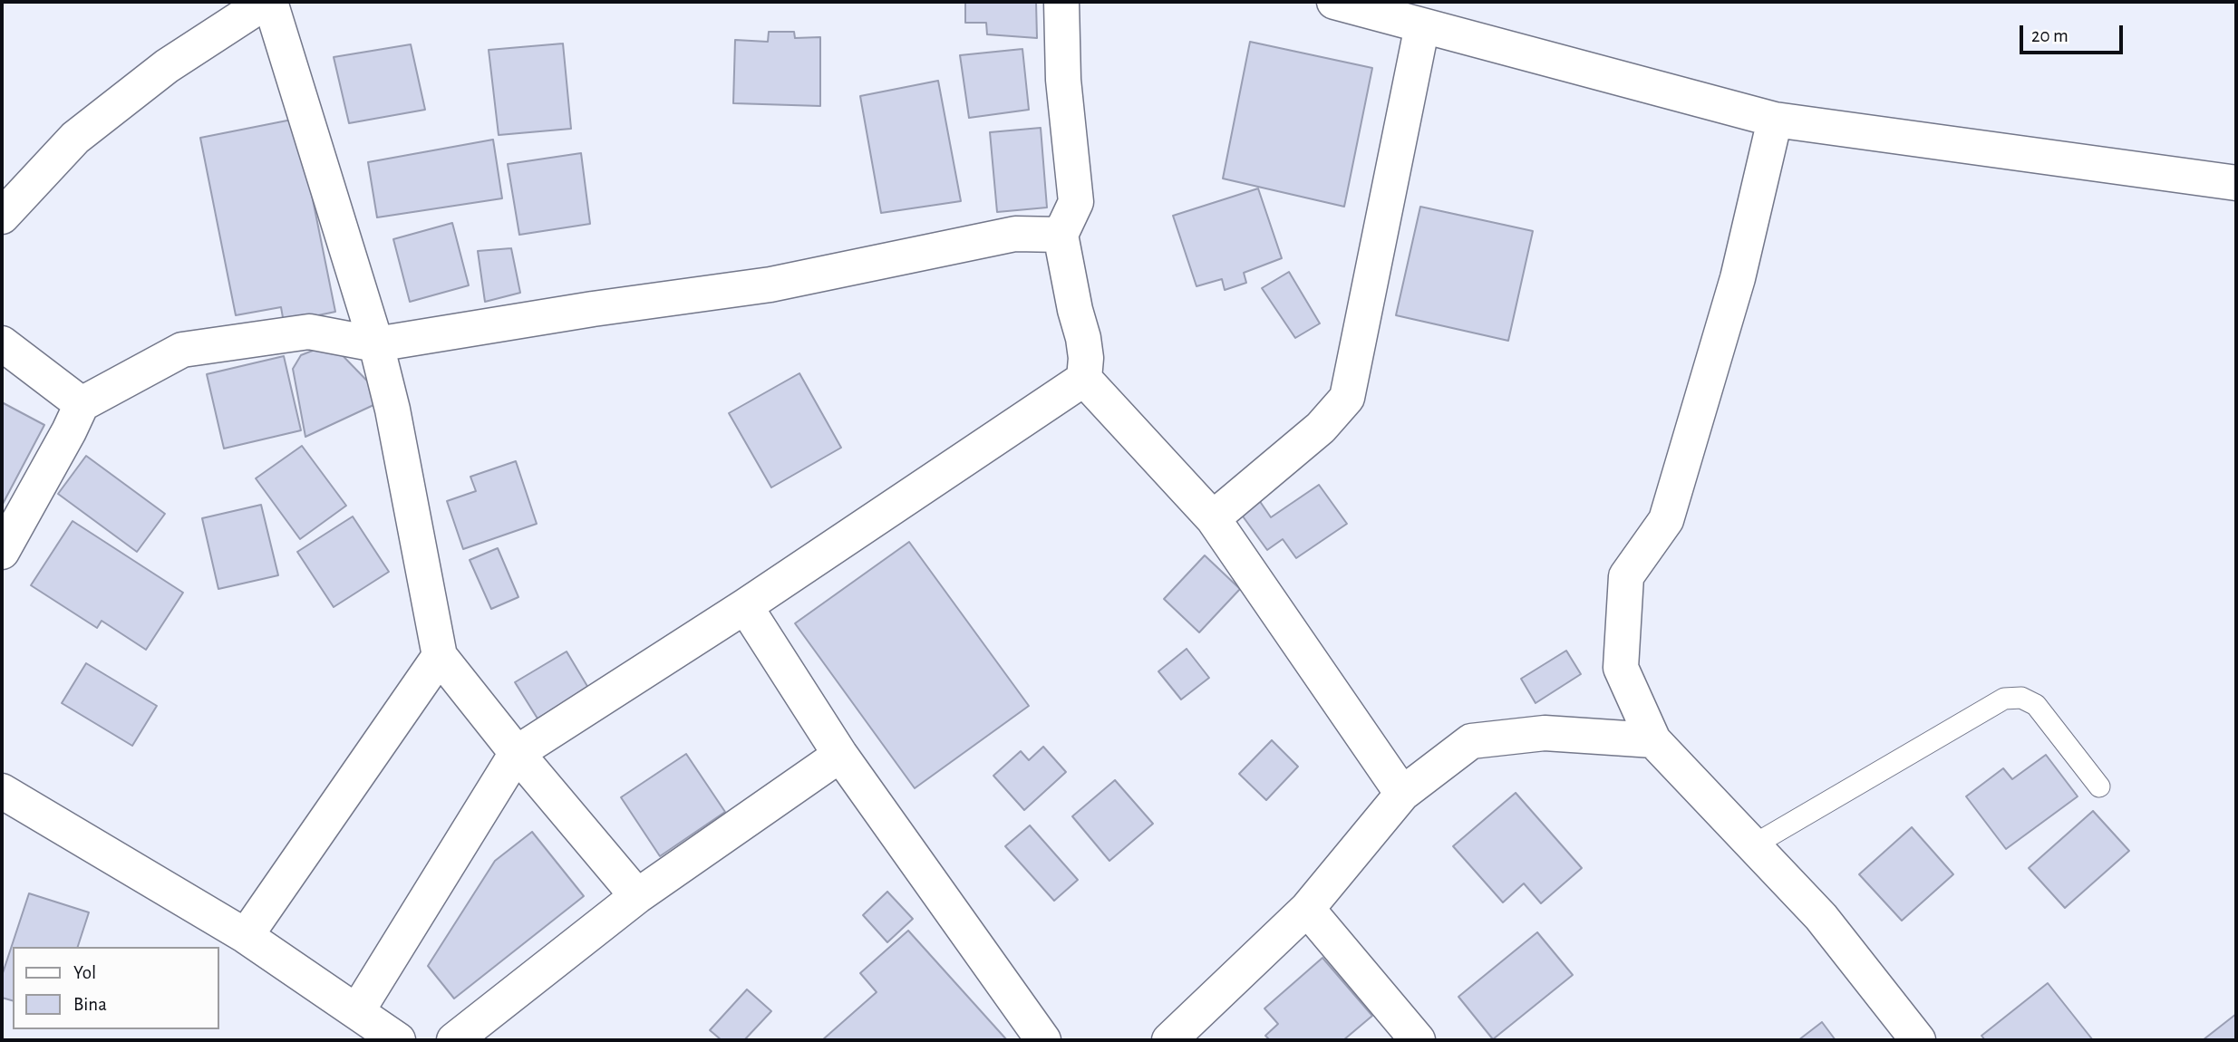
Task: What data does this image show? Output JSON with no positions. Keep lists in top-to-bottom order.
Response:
{
  "legend": ["Yol", "Bina"],
  "scale_bar": "20 m"
}
